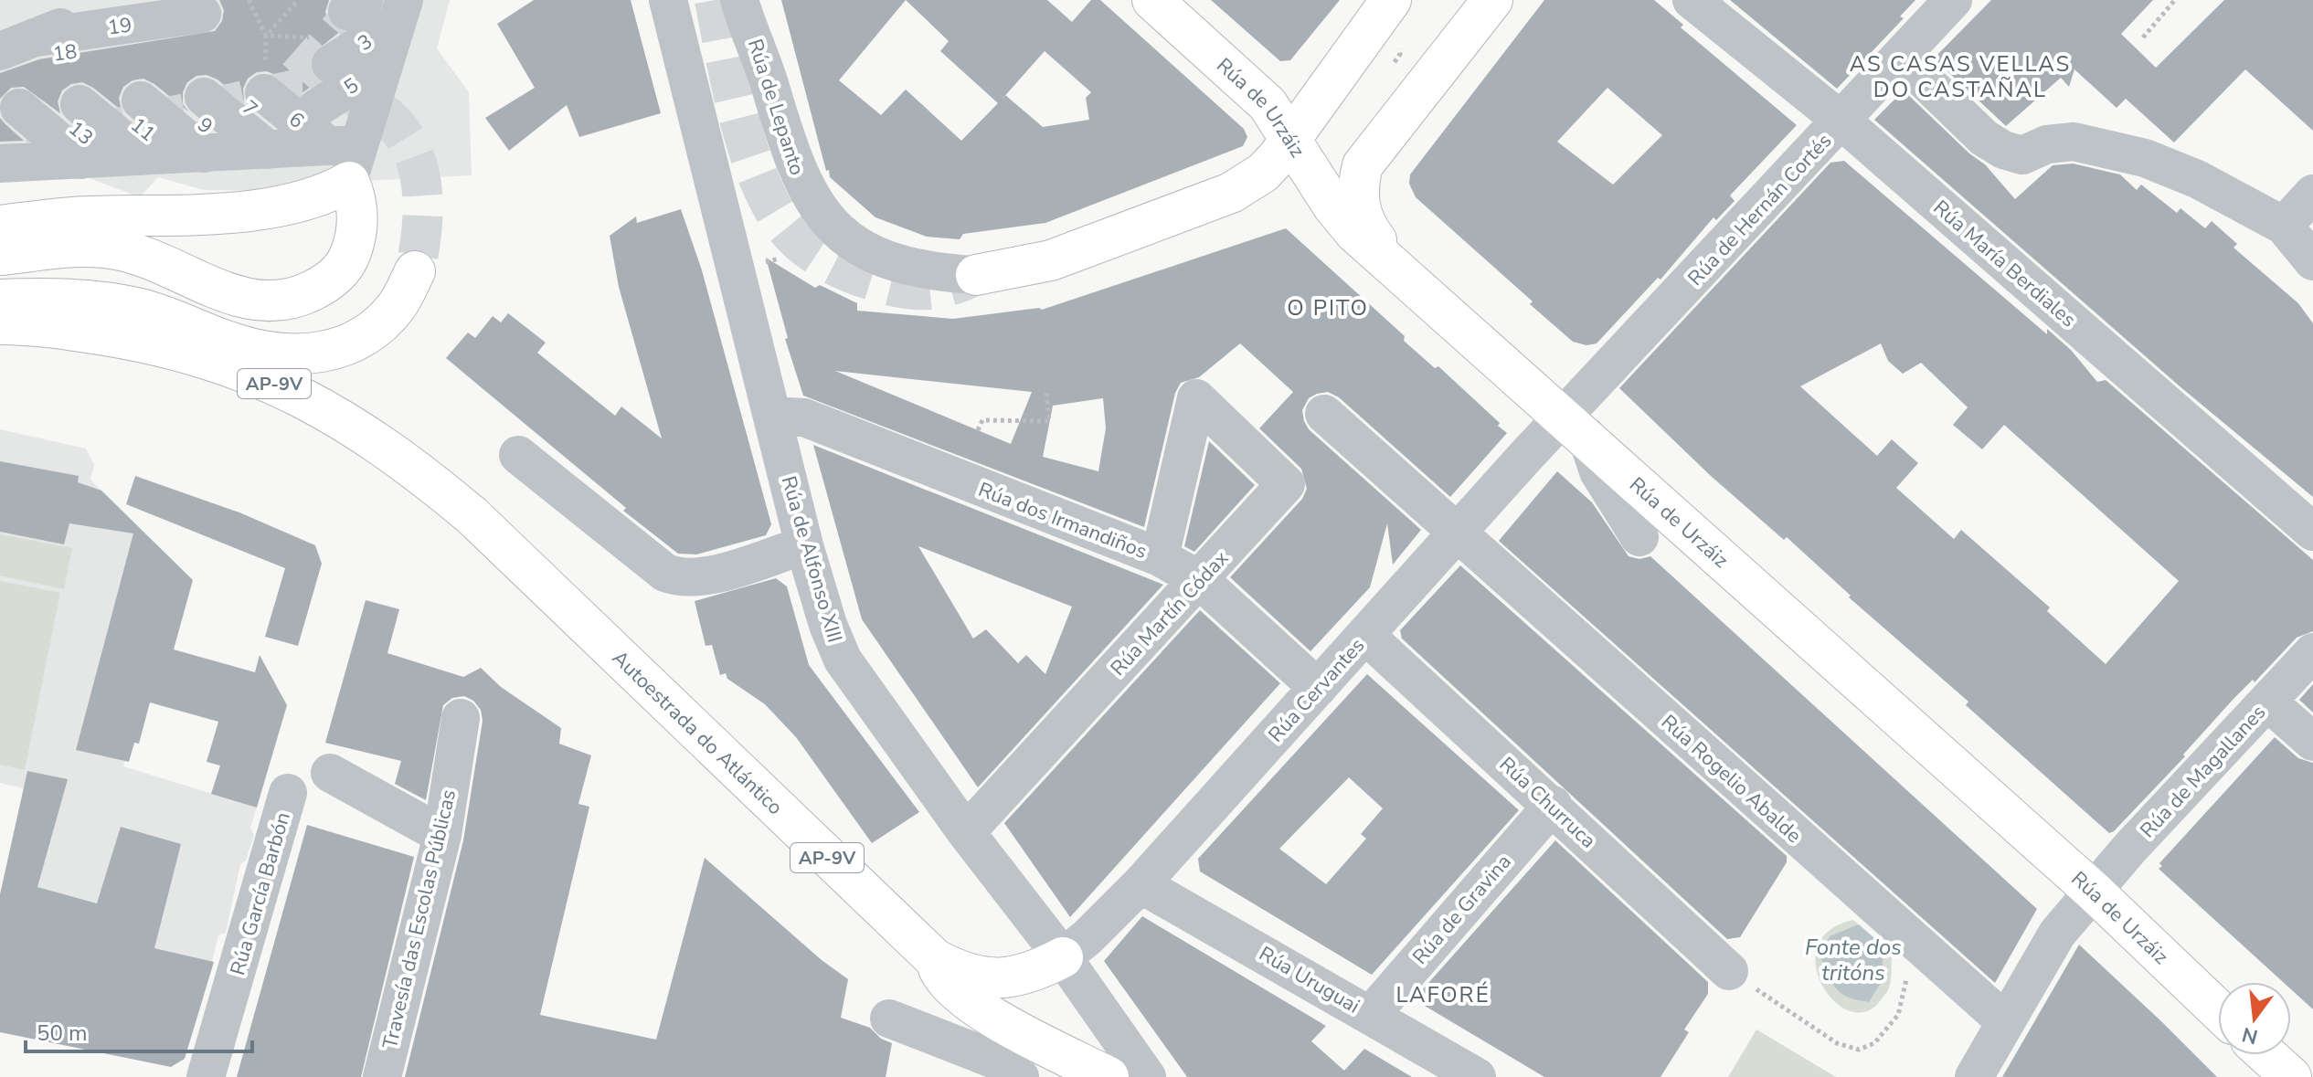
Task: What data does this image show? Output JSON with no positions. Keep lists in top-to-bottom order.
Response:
{
  "streets": {
    "main road": ["Rúa de Urzáiz", "AP-9V", "Autoestrada do Atlántico"],
    "street": [
      "19",
      "18",
      "5",
      "Rúa de Lepanto",
      "6",
      "11",
      "13",
      "Rúa de Hernán Cortés",
      "Rúa María Berdiales",
      "Rúa dos Irmandiños",
      "Rúa de Alfonso XIII",
      "Rúa Martín Códax",
      "Rúa Cervantes",
      "Rúa de Magallanes",
      "Rúa Rogelio Abalde",
      "Rúa Churruca",
      "Rúa García Barbón",
      "Rúa de Gravina",
      "Travesía das Escolas Públicas",
      "Rúa Uruguai"
    ]
  },
  "crossings": [
    ["Rúa de Urzáiz", "Rúa de Hernán Cortés"],
    ["Rúa de Urzáiz", "Rúa Cervantes"],
    ["Rúa de Urzáiz", "Rúa de Magallanes"],
    ["6", "11"],
    ["6", "13"],
    ["11", "13"],
    ["Rúa de Hernán Cortés", "Rúa María Berdiales"],
    ["Rúa de Hernán Cortés", "Rúa Cervantes"],
    ["Rúa dos Irmandiños", "Rúa de Alfonso XIII"],
    ["Rúa dos Irmandiños", "Rúa Martín Códax"],
    ["Rúa dos Irmandiños", "Rúa Cervantes"],
    ["Rúa de Alfonso XIII", "Rúa Martín Códax"],
    ["Rúa de Alfonso XIII", "Rúa Cervantes"],
    ["Rúa Cervantes", "Rúa Rogelio Abalde"],
    ["Rúa Cervantes", "Rúa Churruca"],
    ["Rúa Cervantes", "Rúa Uruguai"],
    ["Rúa de Magallanes", "Rúa Rogelio Abalde"],
    ["Rúa Churruca", "Rúa de Gravina"],
    ["Rúa de Gravina", "Rúa Uruguai"]
  ],
  "districts": ["AS CASAS VELLAS DO CASTAÑAL", "O PITO", "LAFORÉ"],
  "water": ["Fonte dos tritóns"],
  "scale_bar": "50 m",
  "north": "bottom"
}
